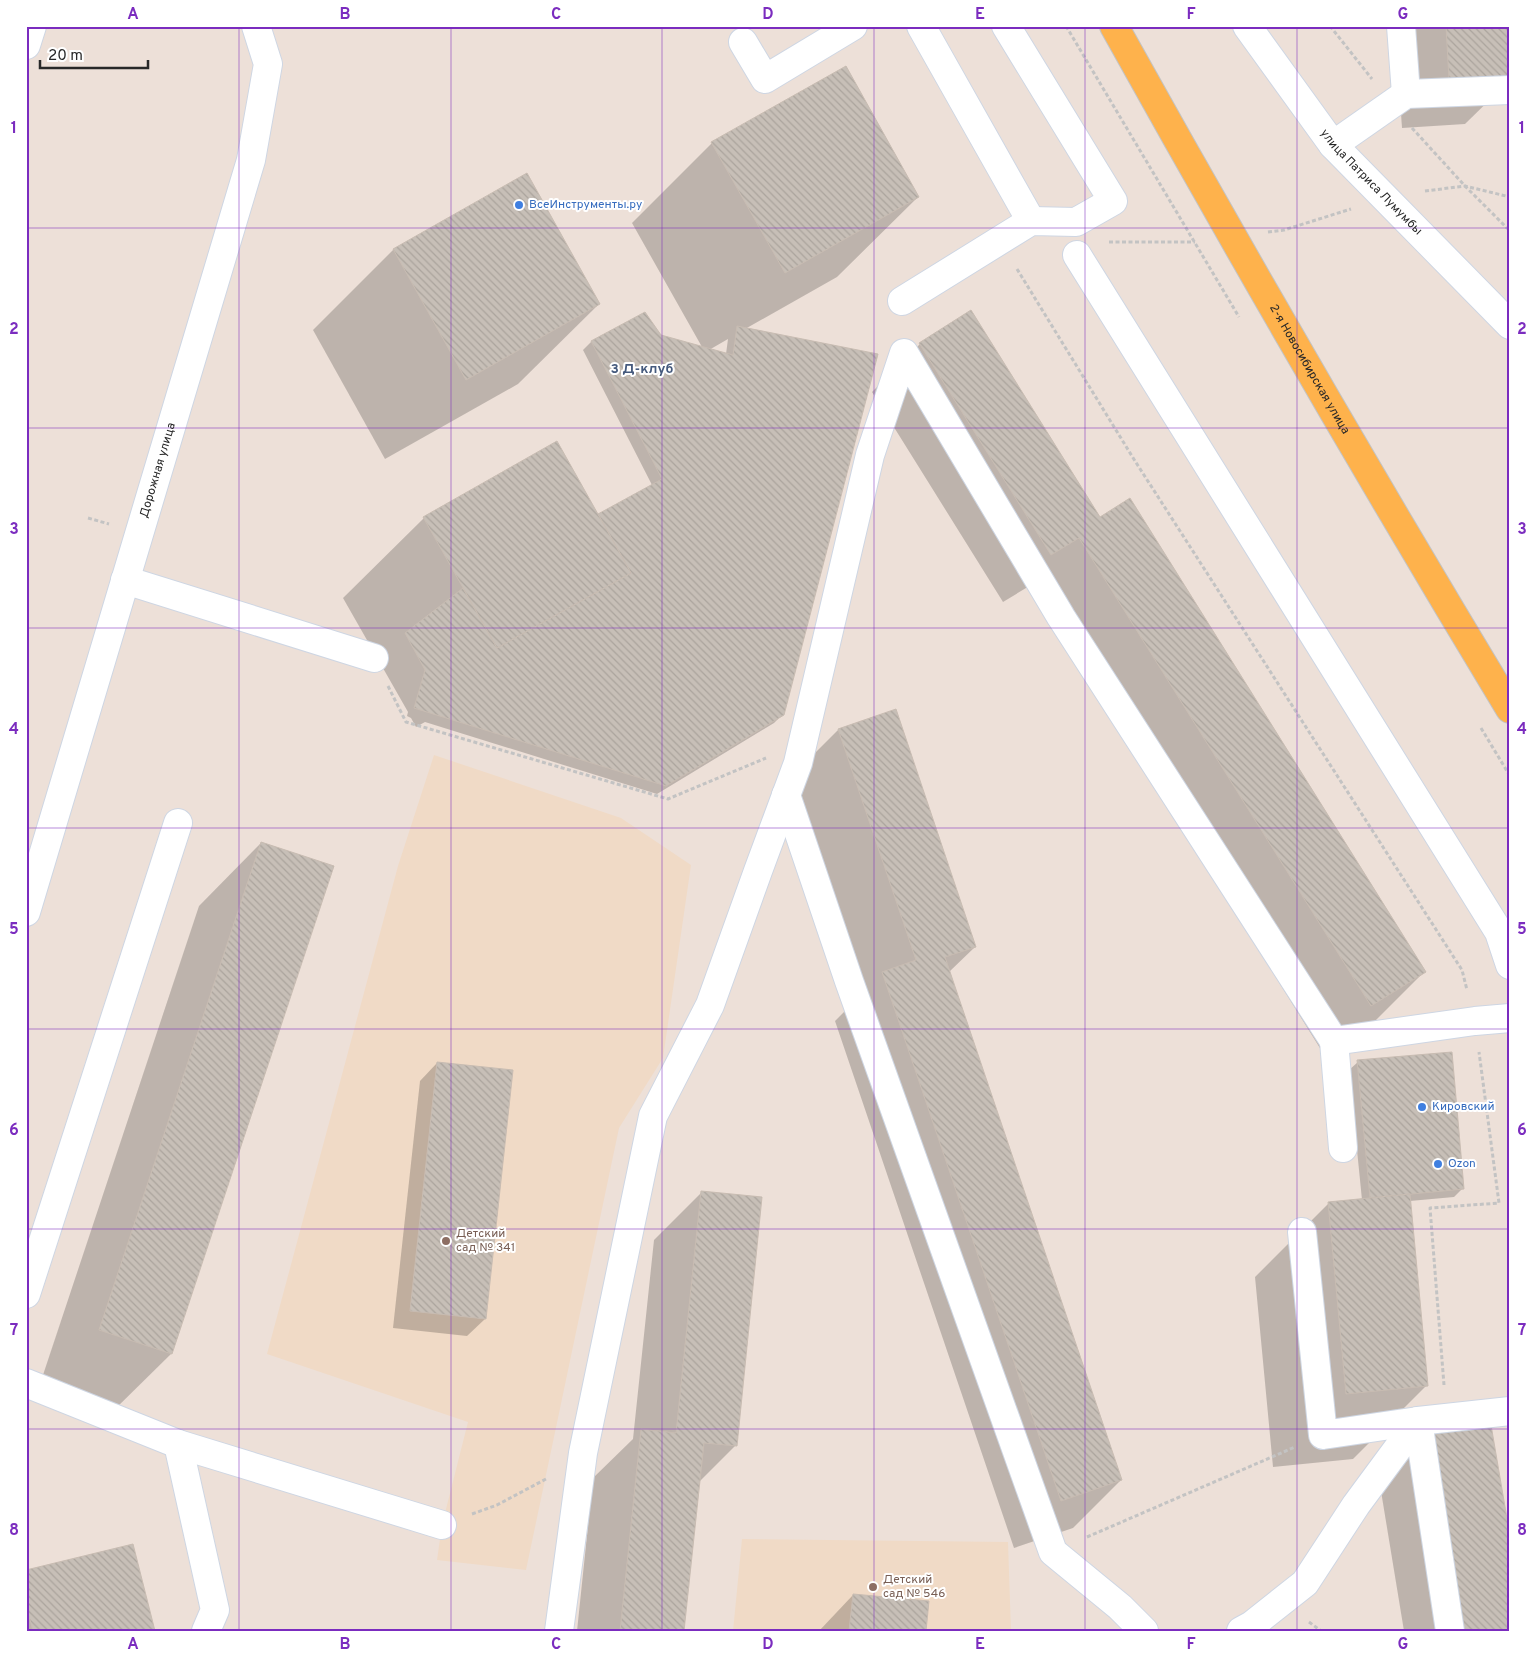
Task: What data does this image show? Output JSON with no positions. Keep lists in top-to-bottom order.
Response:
{
  "streets": {
    "main road": ["2-я Новосибирская улица"],
    "street": ["улица Патриса Лумумбы", "Дорожная улица"]
  },
  "districts": ["3 Д-клуб"],
  "places": [
    "ВсеИнструменты.ру",
    "Кировский",
    "Ozon",
    "Детский сад № 341",
    "Детский сад № 546"
  ],
  "scale_bar": "20 m",
  "grid": {
    "columns": [
      "A",
      "B",
      "C",
      "D",
      "E",
      "F",
      "G"
    ],
    "rows": [
      "1",
      "2",
      "3",
      "4",
      "5",
      "6",
      "7",
      "8"
    ]
  }
}
